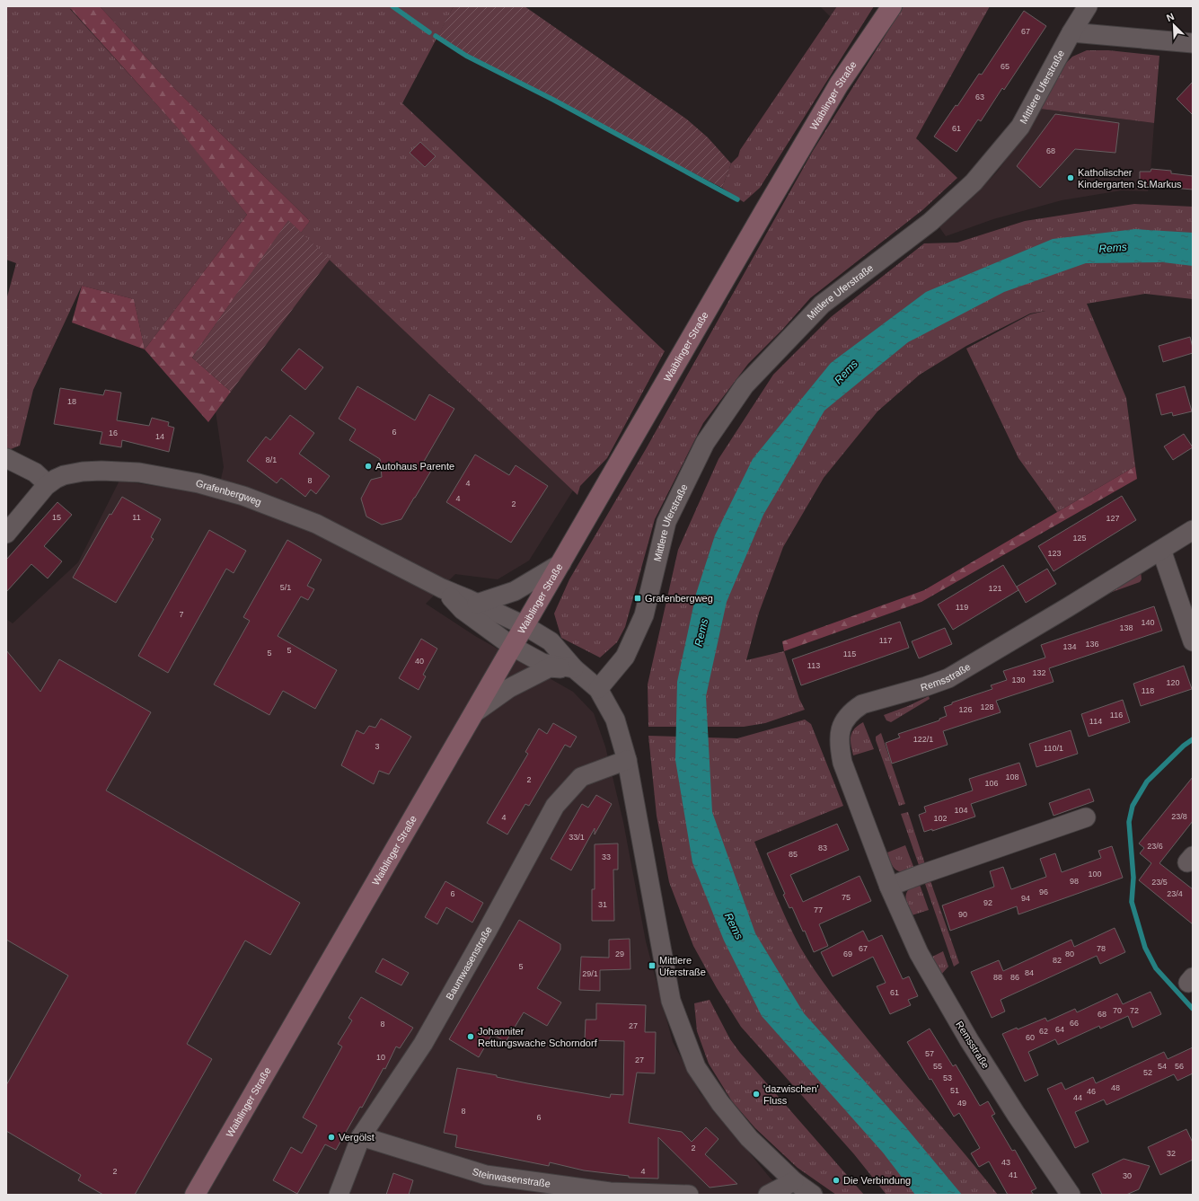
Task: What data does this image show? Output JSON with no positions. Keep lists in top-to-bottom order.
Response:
{
  "streets": {
    "main road": ["Waiblinger Straße"],
    "street": [
      "Mittlere Uferstraße",
      "Grafenbergweg",
      "Remsstraße",
      "Baumwasenstraße",
      "Steinwasenstraße"
    ]
  },
  "crossings": [
    ["Waiblinger Straße", "Grafenbergweg"],
    ["Baumwasenstraße", "Steinwasenstraße"]
  ],
  "water": ["Rems"],
  "places": {
    "other": [
      "Katholischer Kindergarten St.Markus",
      "Autohaus Parente",
      "Johanniter Rettungswache Schorndorf",
      "'dazwischen' Fluss",
      "Vergölst",
      "Die Verbindung"
    ],
    "transit": ["Grafenbergweg", "Mittlere Uferstraße"]
  },
  "house_numbers": [
    "67",
    "65",
    "63",
    "61",
    "68",
    "18",
    "6",
    "16",
    "14",
    "8/1",
    "8",
    "4",
    "4",
    "2",
    "15",
    "11",
    "127",
    "125",
    "123",
    "5/1",
    "121",
    "119",
    "7",
    "140",
    "138",
    "117",
    "136",
    "134",
    "5",
    "5",
    "115",
    "40",
    "113",
    "132",
    "130",
    "120",
    "118",
    "128",
    "126",
    "116",
    "114",
    "122/1",
    "3",
    "110/1",
    "108",
    "2",
    "106",
    "104",
    "23/8",
    "4",
    "102",
    "33/1",
    "23/6",
    "83",
    "85",
    "33",
    "100",
    "98",
    "23/5",
    "96",
    "6",
    "23/4",
    "75",
    "94",
    "92",
    "31",
    "77",
    "90",
    "67",
    "78",
    "29",
    "69",
    "80",
    "82",
    "5",
    "84",
    "29/1",
    "88",
    "86",
    "61",
    "70",
    "72",
    "68",
    "66",
    "8",
    "27",
    "64",
    "62",
    "60",
    "57",
    "10",
    "27",
    "55",
    "54",
    "56",
    "52",
    "53",
    "48",
    "51",
    "46",
    "44",
    "49",
    "8",
    "6",
    "2",
    "32",
    "43",
    "2",
    "4",
    "41",
    "30"
  ],
  "north": "top left"
}
